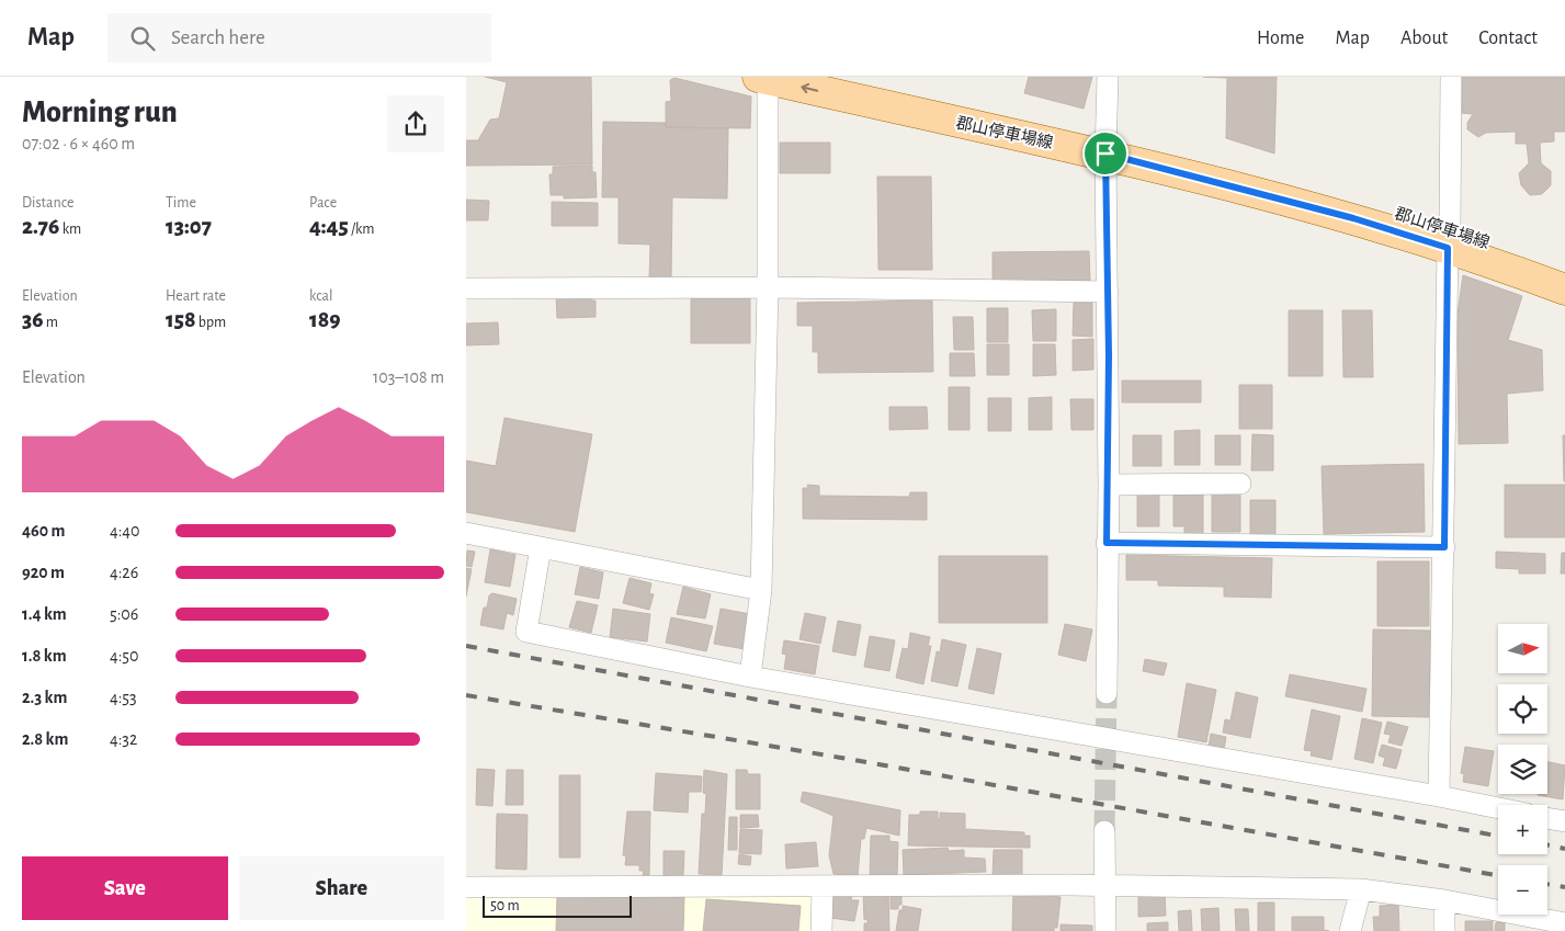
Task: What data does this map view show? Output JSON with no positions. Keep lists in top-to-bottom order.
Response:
{
  "streets": {
    "main road": ["郡山停車場線"]
  },
  "scale_bar": "50 m",
  "north": "right",
  "page": {
    "header": "Map",
    "search": "Search here",
    "nav": [
      "Home",
      "Map",
      "About",
      "Contact"
    ],
    "heading": ["Morning run", "07:02 · 6 × 460 m"],
    "stats": [
      ["Distance", "2.76 km"],
      ["Time", "13:07"],
      ["Pace", "4:45 /km"],
      ["Elevation", "36 m"],
      ["Heart rate", "158 bpm"],
      ["kcal", "189"]
    ],
    "chart": ["Elevation", "103–108 m"],
    "list": [
      {
        "name": "460 m",
        "note": "4:40"
      },
      {
        "name": "920 m",
        "note": "4:26"
      },
      {
        "name": "1.4 km",
        "note": "5:06"
      },
      {
        "name": "1.8 km",
        "note": "4:50"
      },
      {
        "name": "2.3 km",
        "note": "4:53"
      },
      {
        "name": "2.8 km",
        "note": "4:32"
      }
    ],
    "map_buttons": ["+", "−"],
    "buttons": ["Save", "Share"],
    "scale": "50 m"
  }
}
